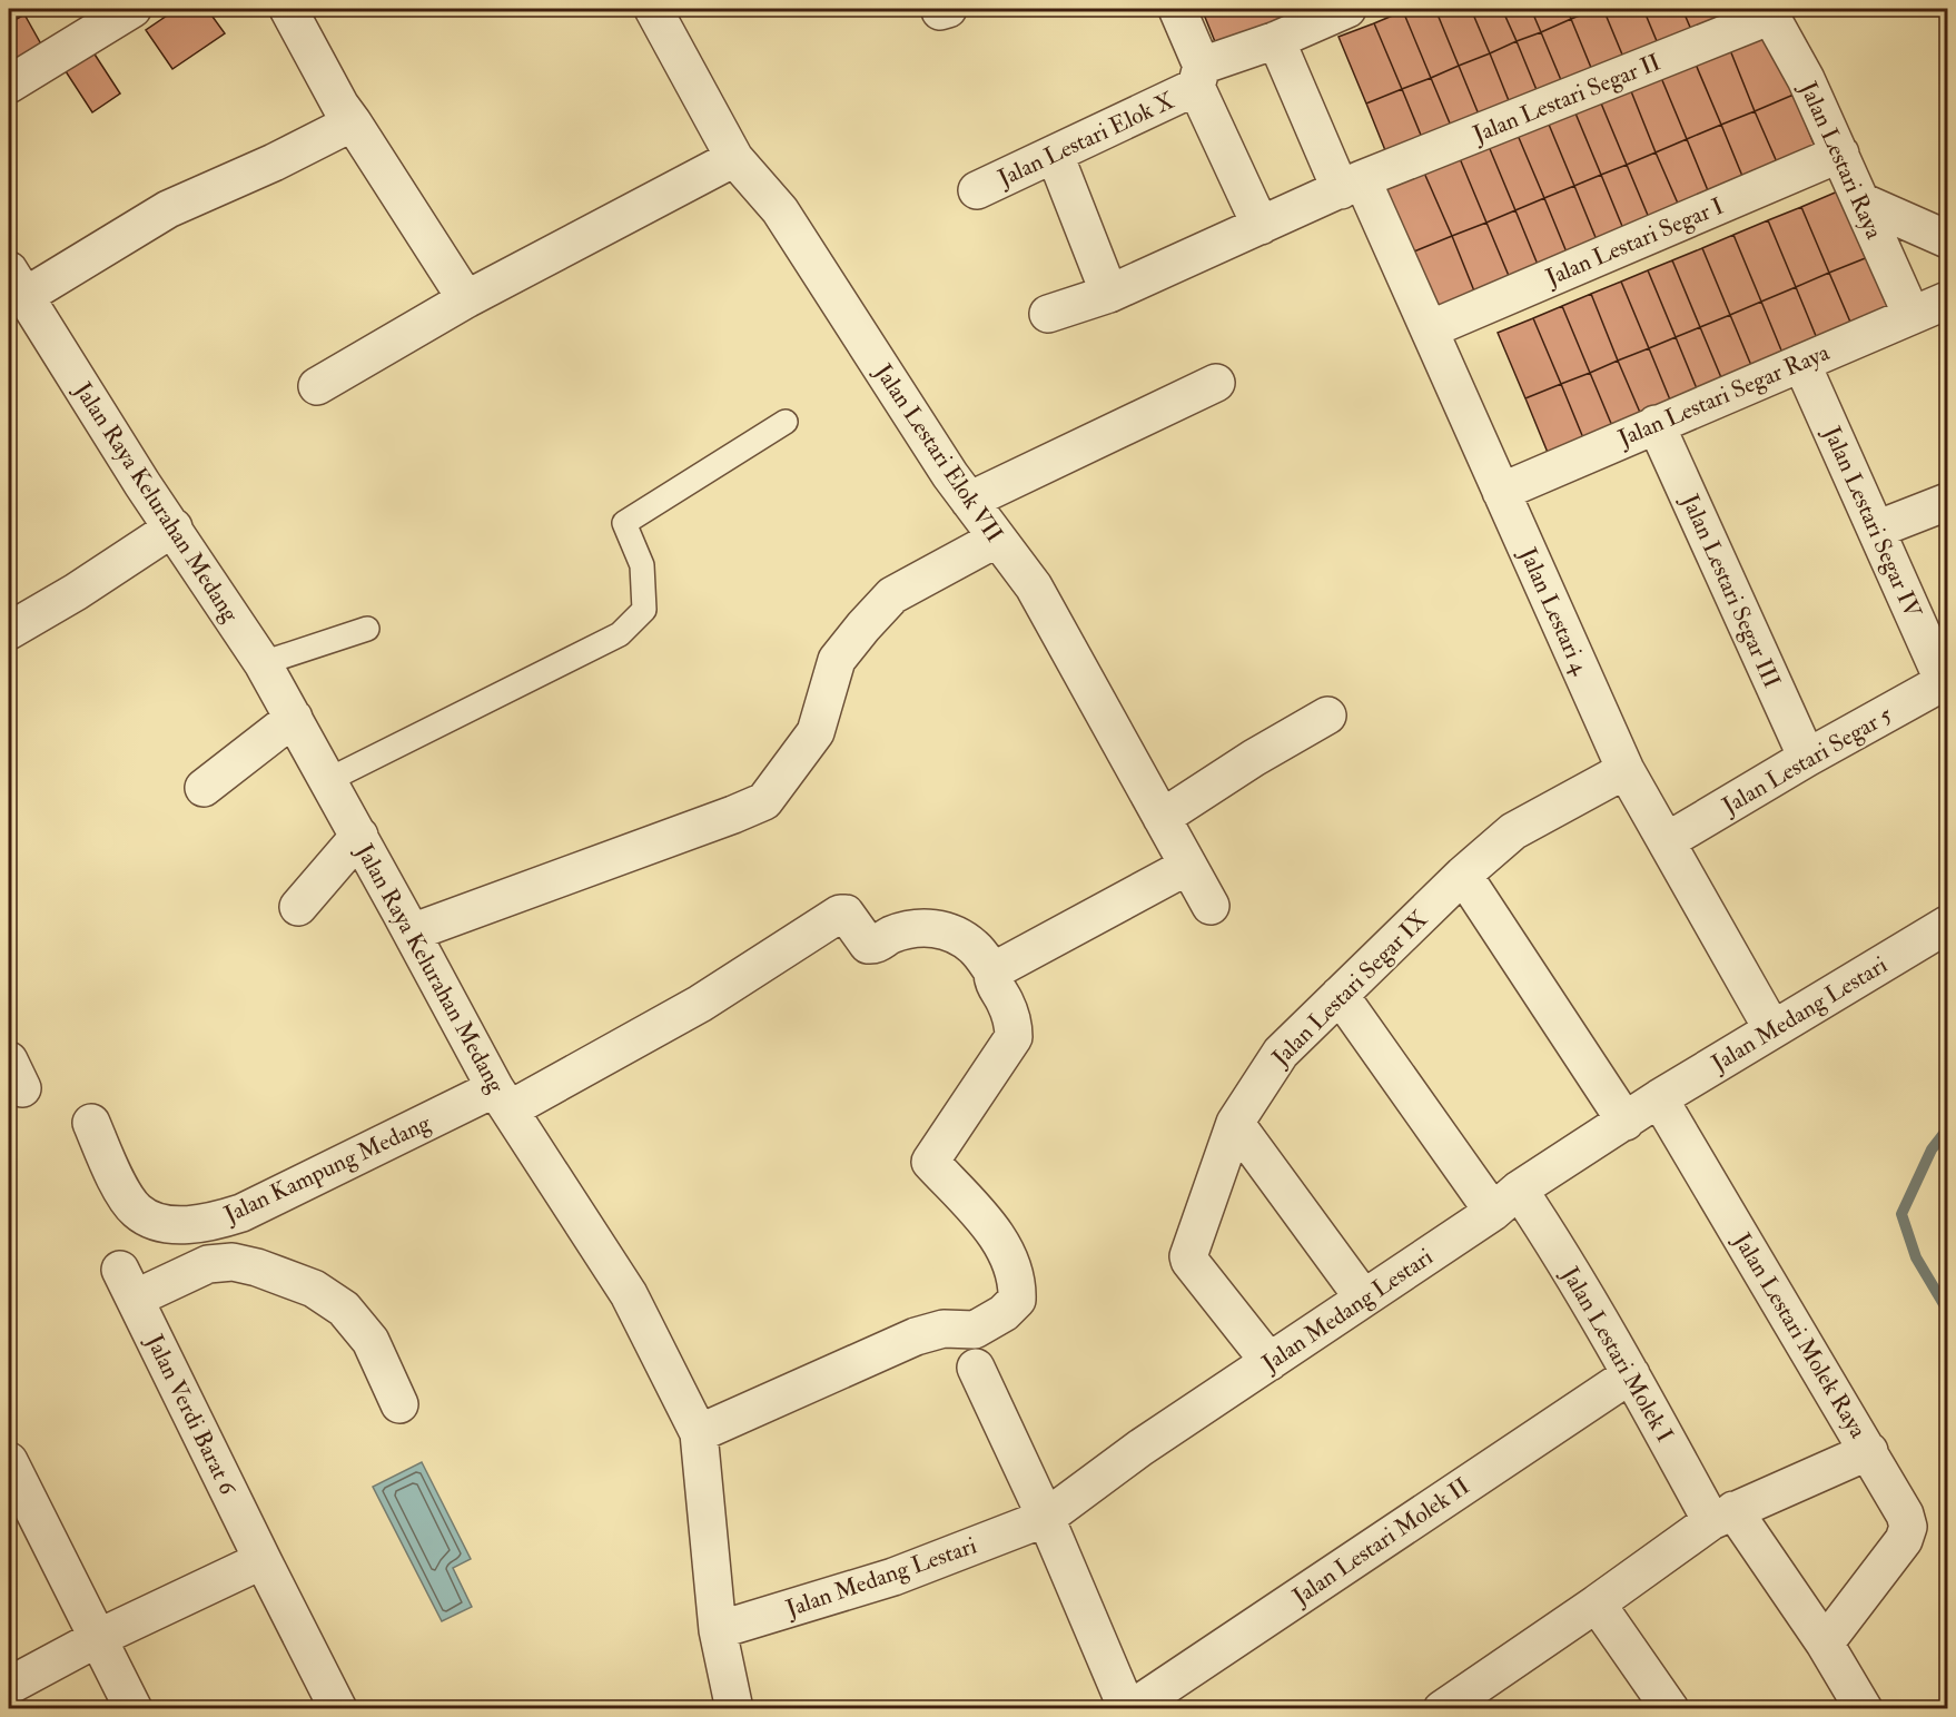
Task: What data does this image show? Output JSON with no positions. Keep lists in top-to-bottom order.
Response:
{
  "streets": {
    "street": [
      "Jalan Lestari Segar II",
      "Jalan Lestari Elok X",
      "Jalan Lestari Raya",
      "Jalan Lestari Segar I",
      "Jalan Lestari Segar Raya",
      "Jalan Lestari Elok VII",
      "Jalan Raya Kelurahan Medang",
      "Jalan Lestari Segar IV",
      "Jalan Lestari Segar III",
      "Jalan Lestari 4",
      "Jalan Lestari Segar 5",
      "Jalan Lestari Segar IX",
      "Jalan Medang Lestari",
      "Jalan Kampung Medang",
      "Jalan Lestari Molek Raya",
      "Jalan Lestari Molek I",
      "Jalan Verdi Barat 6",
      "Jalan Lestari Molek II"
    ]
  },
  "crossings": [
    ["Jalan Lestari Segar II", "Jalan Lestari Raya"],
    ["Jalan Lestari Segar II", "Jalan Lestari 4"],
    ["Jalan Lestari Raya", "Jalan Lestari Segar I"],
    ["Jalan Lestari Raya", "Jalan Lestari Segar Raya"],
    ["Jalan Lestari Segar I", "Jalan Lestari 4"],
    ["Jalan Lestari Segar Raya", "Jalan Lestari Segar IV"],
    ["Jalan Lestari Segar Raya", "Jalan Lestari Segar III"],
    ["Jalan Lestari Segar Raya", "Jalan Lestari 4"],
    ["Jalan Raya Kelurahan Medang", "Jalan Medang Lestari"],
    ["Jalan Raya Kelurahan Medang", "Jalan Kampung Medang"],
    ["Jalan Lestari Segar IV", "Jalan Lestari Segar 5"],
    ["Jalan Lestari Segar III", "Jalan Lestari Segar 5"],
    ["Jalan Lestari 4", "Jalan Lestari Segar 5"],
    ["Jalan Lestari 4", "Jalan Lestari Segar IX"],
    ["Jalan Lestari 4", "Jalan Medang Lestari"],
    ["Jalan Lestari Segar IX", "Jalan Medang Lestari"],
    ["Jalan Lestari Segar IX", "Jalan Lestari Molek I"],
    ["Jalan Medang Lestari", "Jalan Lestari Molek Raya"],
    ["Jalan Medang Lestari", "Jalan Lestari Molek I"],
    ["Jalan Lestari Molek Raya", "Jalan Lestari Molek I"],
    ["Jalan Lestari Molek I", "Jalan Lestari Molek II"]
  ]
}
